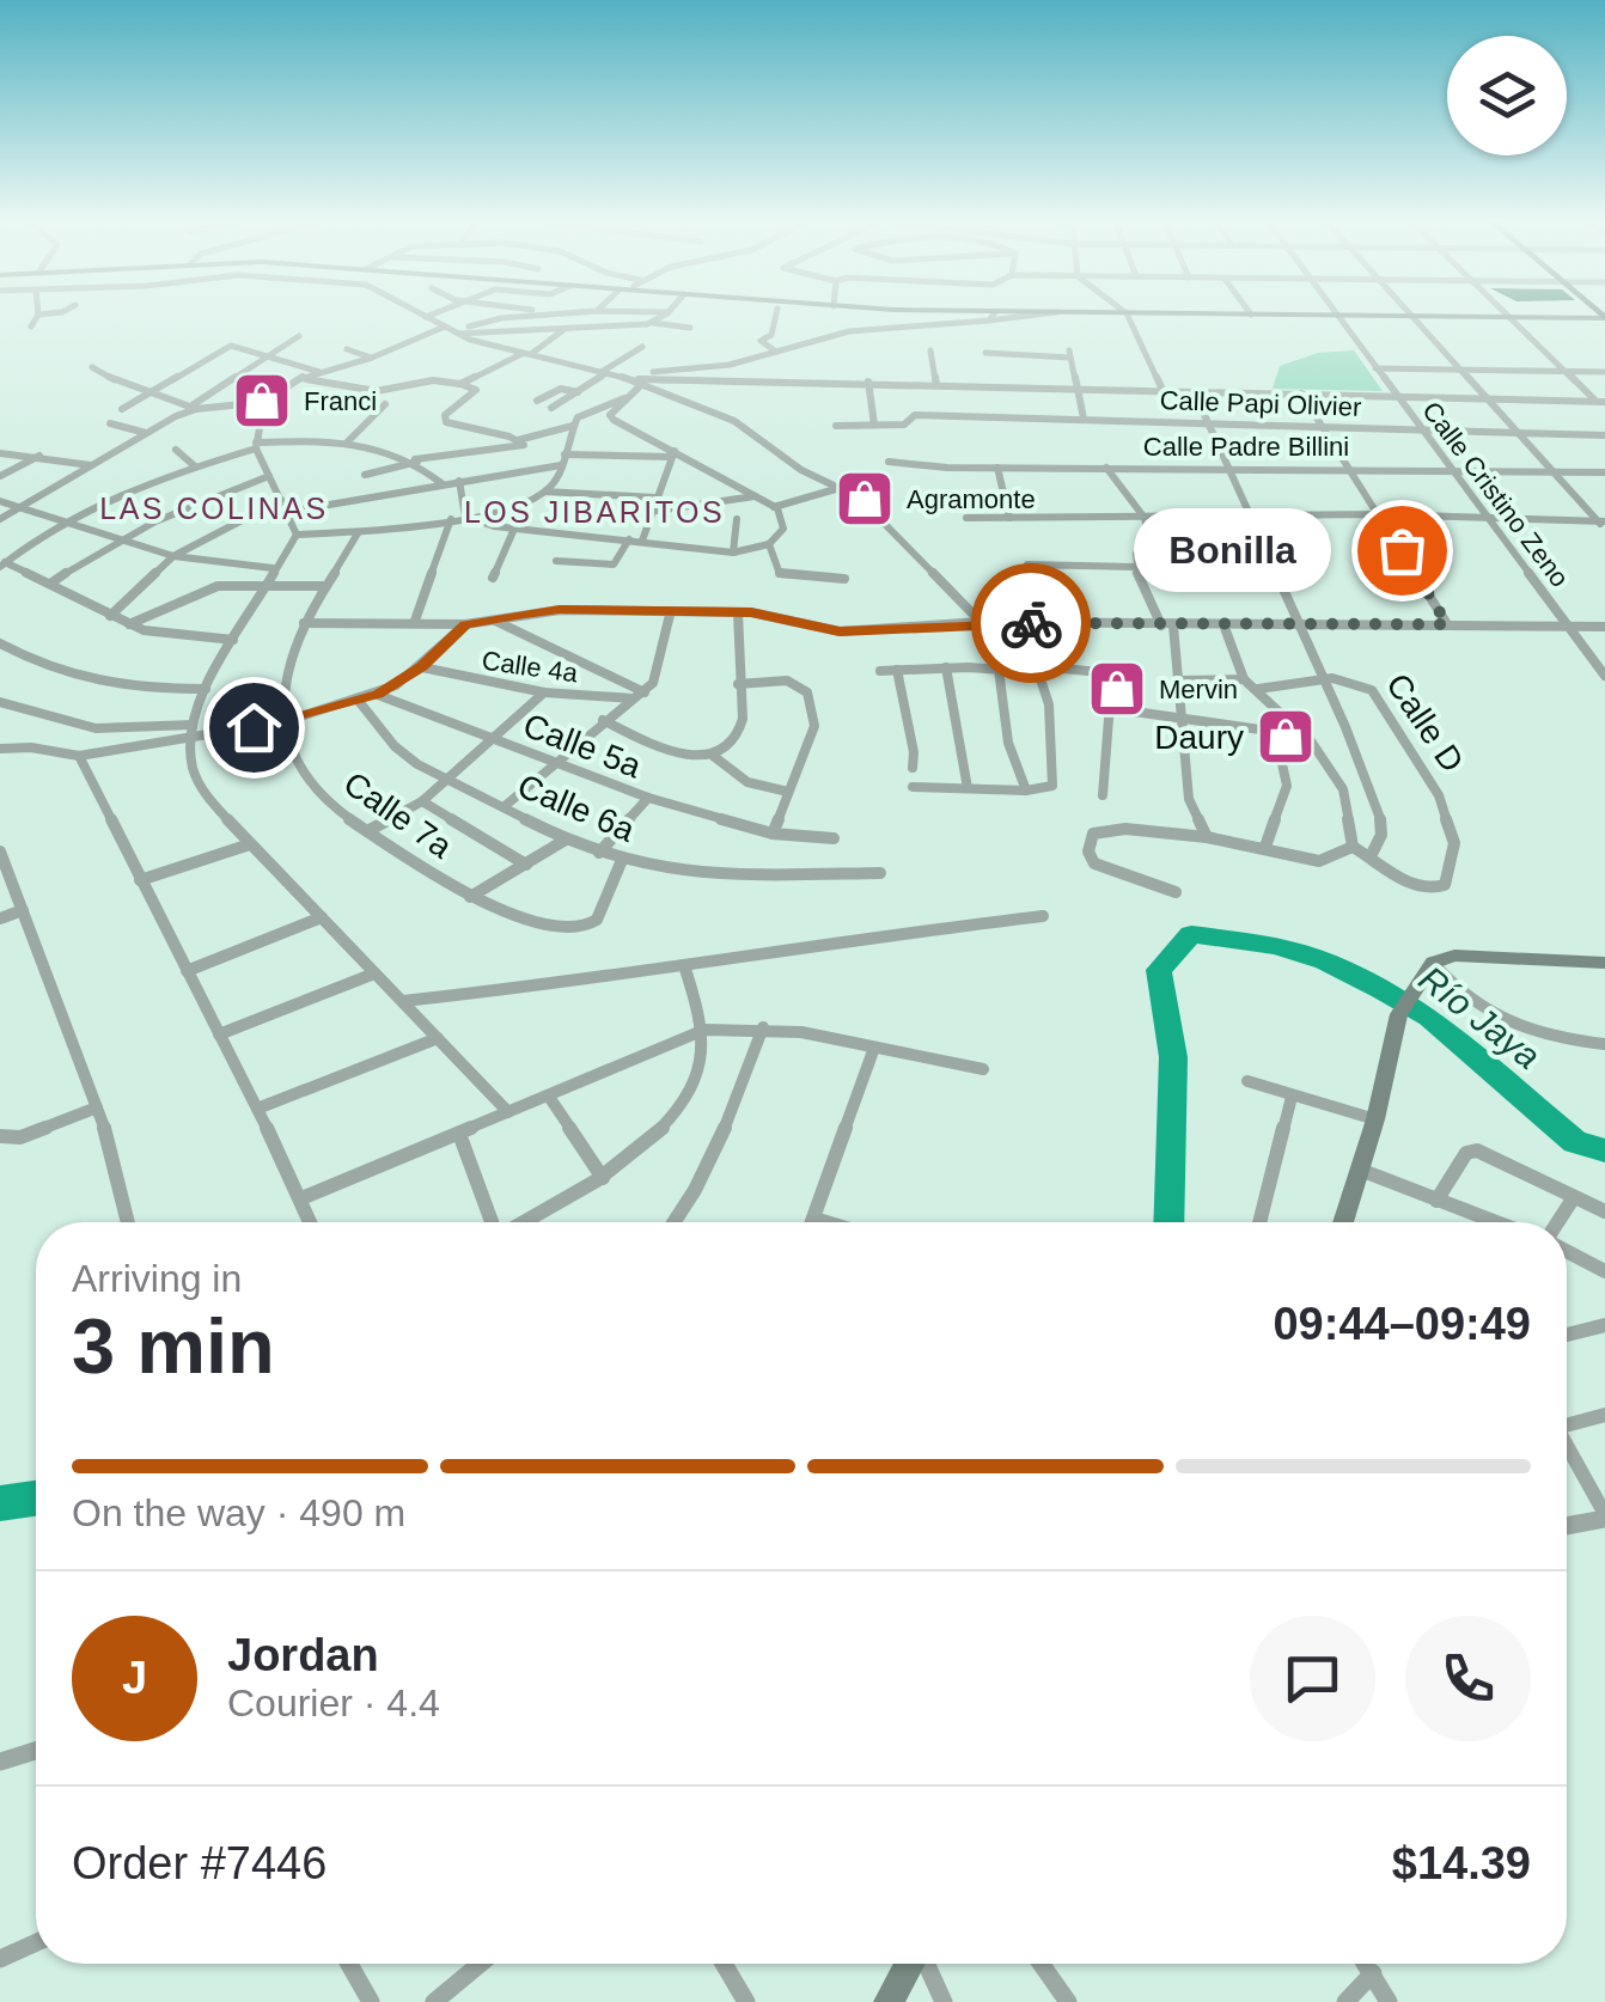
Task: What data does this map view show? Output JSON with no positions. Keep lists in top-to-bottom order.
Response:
{
  "streets": {
    "street": [
      "Calle Papi Olivier",
      "Calle Padre Billini",
      "Calle Cristino Zeno",
      "Calle 4a",
      "Calle D",
      "Calle 5a",
      "Calle 6a",
      "Calle 7a"
    ]
  },
  "crossings": [
    ["Calle Papi Olivier", "Calle Cristino Zeno"],
    ["Calle Padre Billini", "Calle Cristino Zeno"],
    ["Calle 6a", "Calle 7a"]
  ],
  "districts": ["LAS COLINAS", "LOS JIBARITOS"],
  "water": ["Río Jaya"],
  "places": {
    "shop": [
      "Franci",
      "Agramonte",
      "Mervin",
      "Daury"
    ],
    "other": ["Bonilla"]
  },
  "page": {
    "bubble": "Bonilla",
    "heading": ["3 min", "Arriving in", "09:44–09:49"],
    "panel": [
      "Jordan",
      "Courier · 4.4",
      "Order #7446",
      "$14.39"
    ],
    "bar": "On the way · 490 m",
    "round": "J"
  }
}
